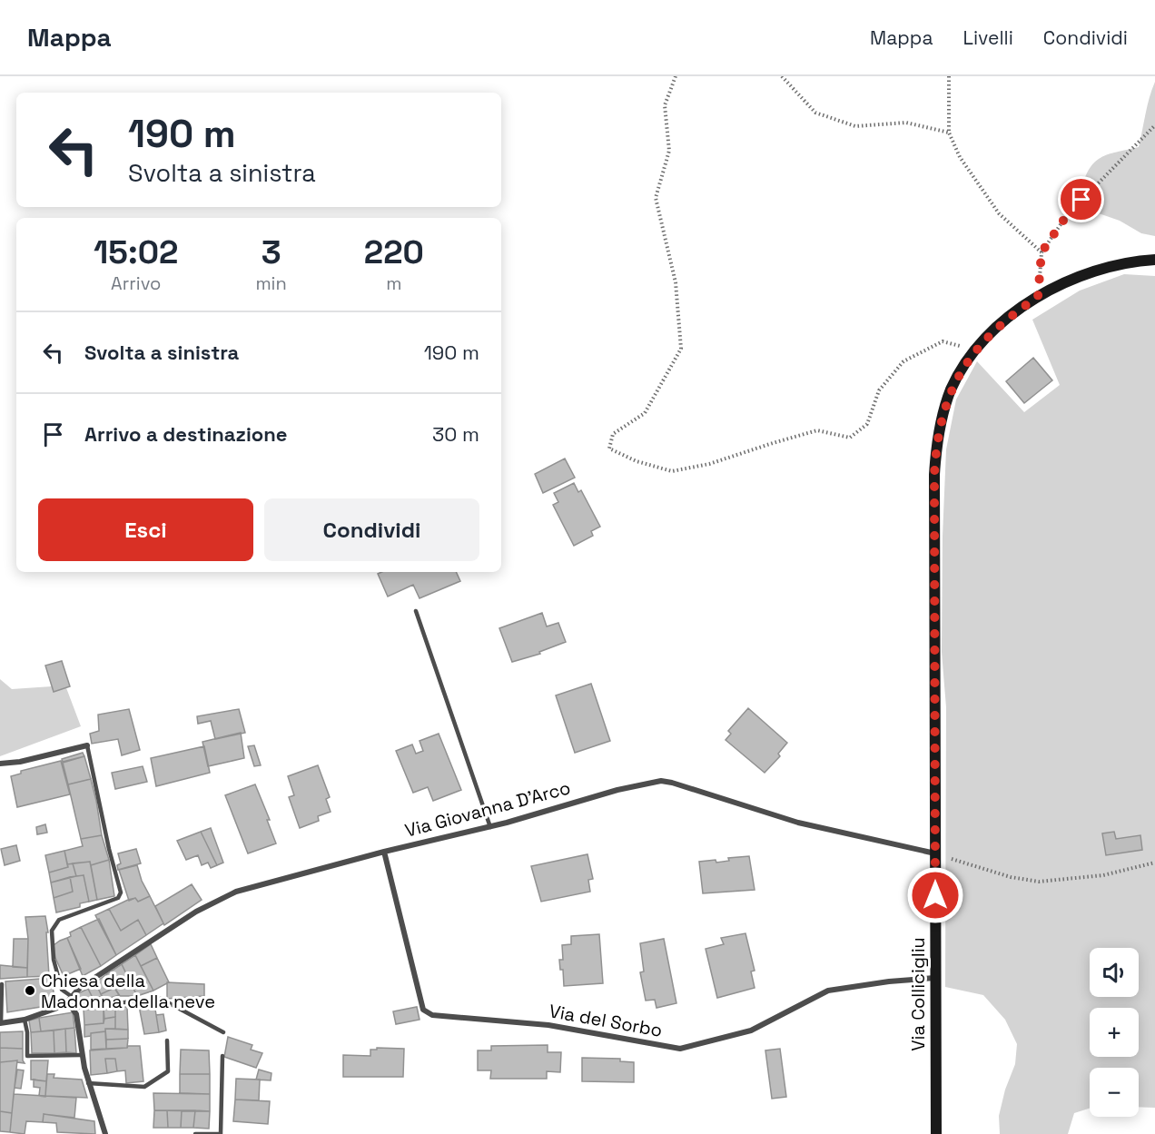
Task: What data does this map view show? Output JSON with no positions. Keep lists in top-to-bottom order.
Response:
{
  "streets": {
    "main road": ["Via Collicigliu"],
    "street": ["Via Giovanna D'Arco", "Via del Sorbo"]
  },
  "crossings": [
    ["Via Giovanna D'Arco", "Via Collicigliu"],
    ["Via Giovanna D'Arco", "Via del Sorbo"],
    ["Via Collicigliu", "Via del Sorbo"]
  ],
  "places": ["Chiesa della Madonna della neve"],
  "page": {
    "header": "Mappa",
    "nav": ["Mappa", "Livelli", "Condividi"],
    "turn": ["190 m", "Svolta a sinistra"],
    "eta": [
      "15:02",
      "Arrivo",
      "3",
      "min",
      "220",
      "m"
    ],
    "list": [
      {
        "name": "Svolta a sinistra",
        "value": "190 m"
      },
      {
        "name": "Arrivo a destinazione",
        "value": "30 m"
      }
    ],
    "buttons": ["Esci", "Condividi"],
    "map_buttons": ["+", "−"]
  }
}
